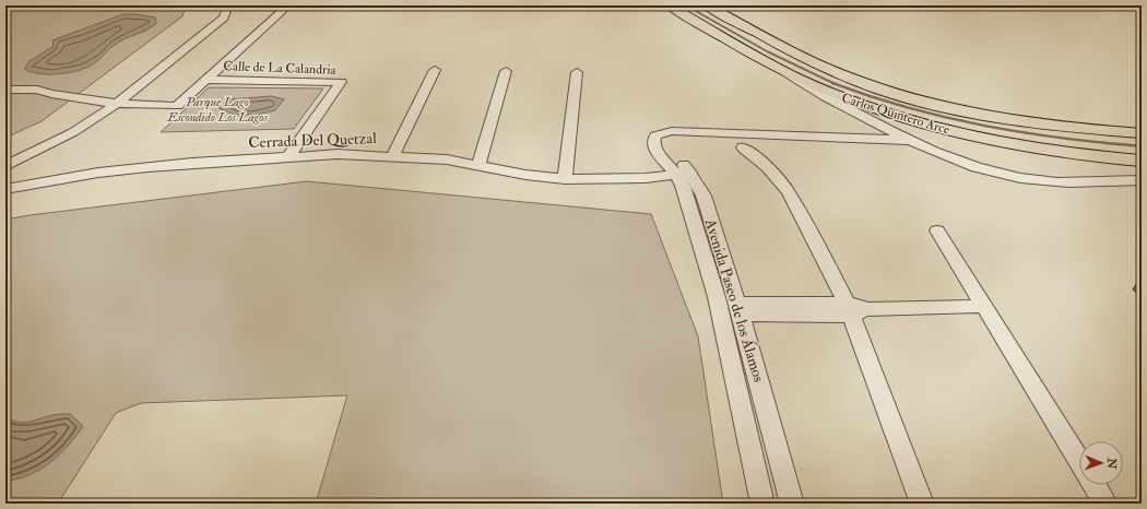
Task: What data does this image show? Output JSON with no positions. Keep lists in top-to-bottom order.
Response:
{
  "streets": {
    "main road": ["Carlos Quintero Arce"],
    "street": ["Calle de La Calandria", "Cerrada Del Quetzal", "Avenida Paseo de los Álamos"]
  },
  "crossings": [
    ["Calle de La Calandria", "Cerrada Del Quetzal"],
    ["Cerrada Del Quetzal", "Avenida Paseo de los Álamos"]
  ],
  "parks": ["Parque Lago Escondido Los Lagos"],
  "north": "right"
}
